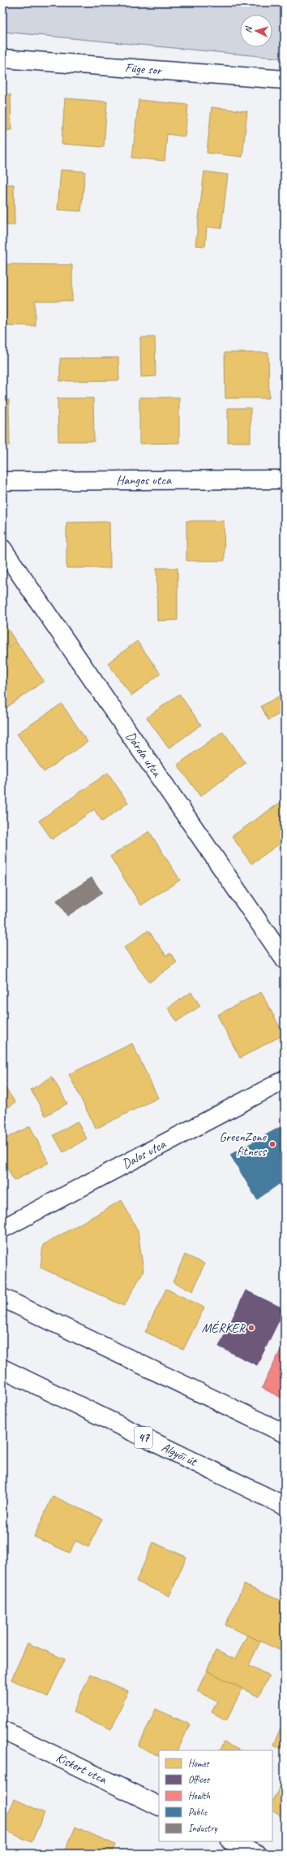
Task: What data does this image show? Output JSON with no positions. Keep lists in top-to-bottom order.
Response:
{
  "streets": {
    "street": [
      "Füge sor",
      "Hangos utca",
      "Dárda utca",
      "Dalos utca",
      "47",
      "Algyői út",
      "Kiskert utca"
    ]
  },
  "places": ["GreenZone fitness", "MÉRKER"],
  "legend": [
    "Homes",
    "Offices",
    "Health",
    "Public",
    "Industry"
  ],
  "north": "left"
}
